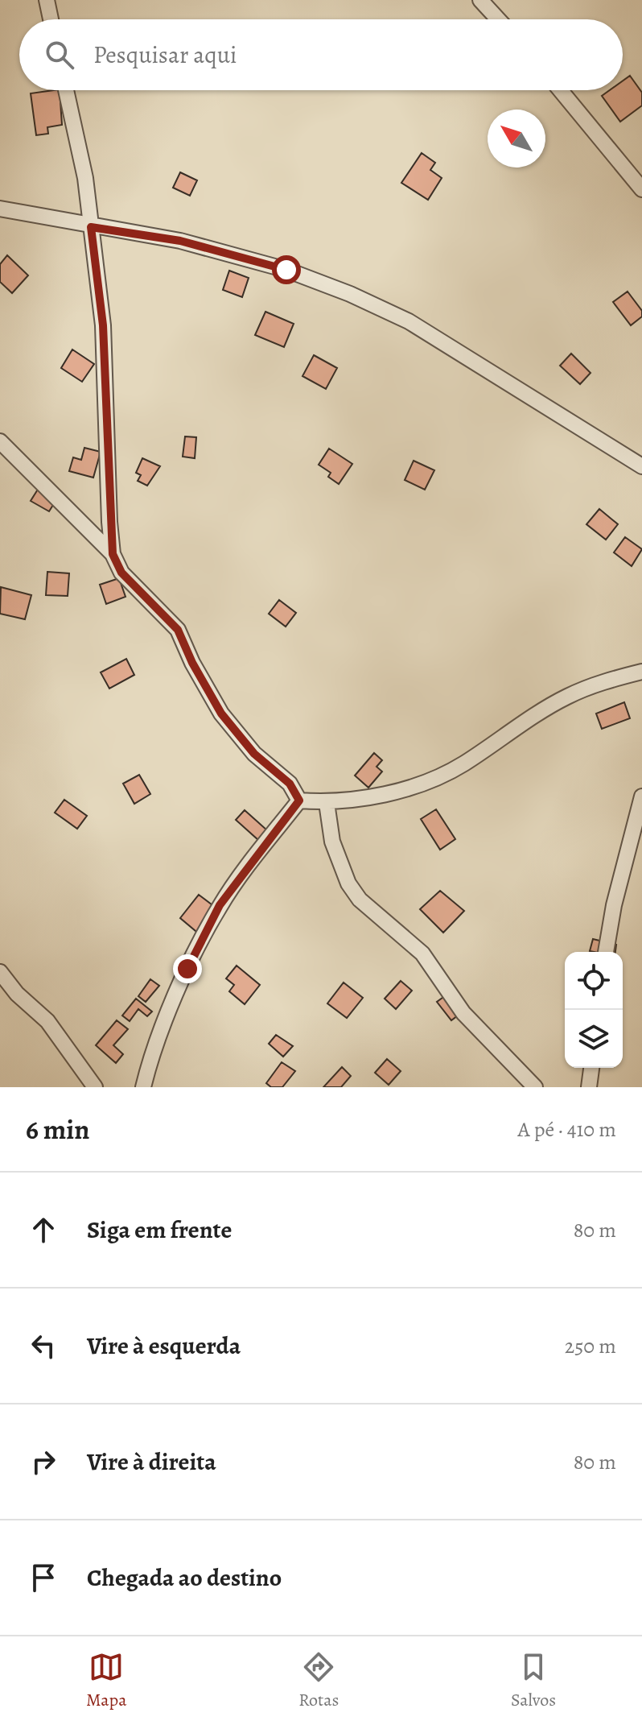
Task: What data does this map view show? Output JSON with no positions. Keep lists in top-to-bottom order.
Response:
{
  "north": "top left",
  "page": {
    "search": "Pesquisar aqui",
    "heading": ["6 min", "A pé · 410 m"],
    "list": [
      ["Siga em frente", "80 m"],
      ["Vire à esquerda", "250 m"],
      ["Vire à direita", "80 m"],
      "Chegada ao destino"
    ],
    "nav": ["Mapa", "Rotas", "Salvos"]
  }
}
